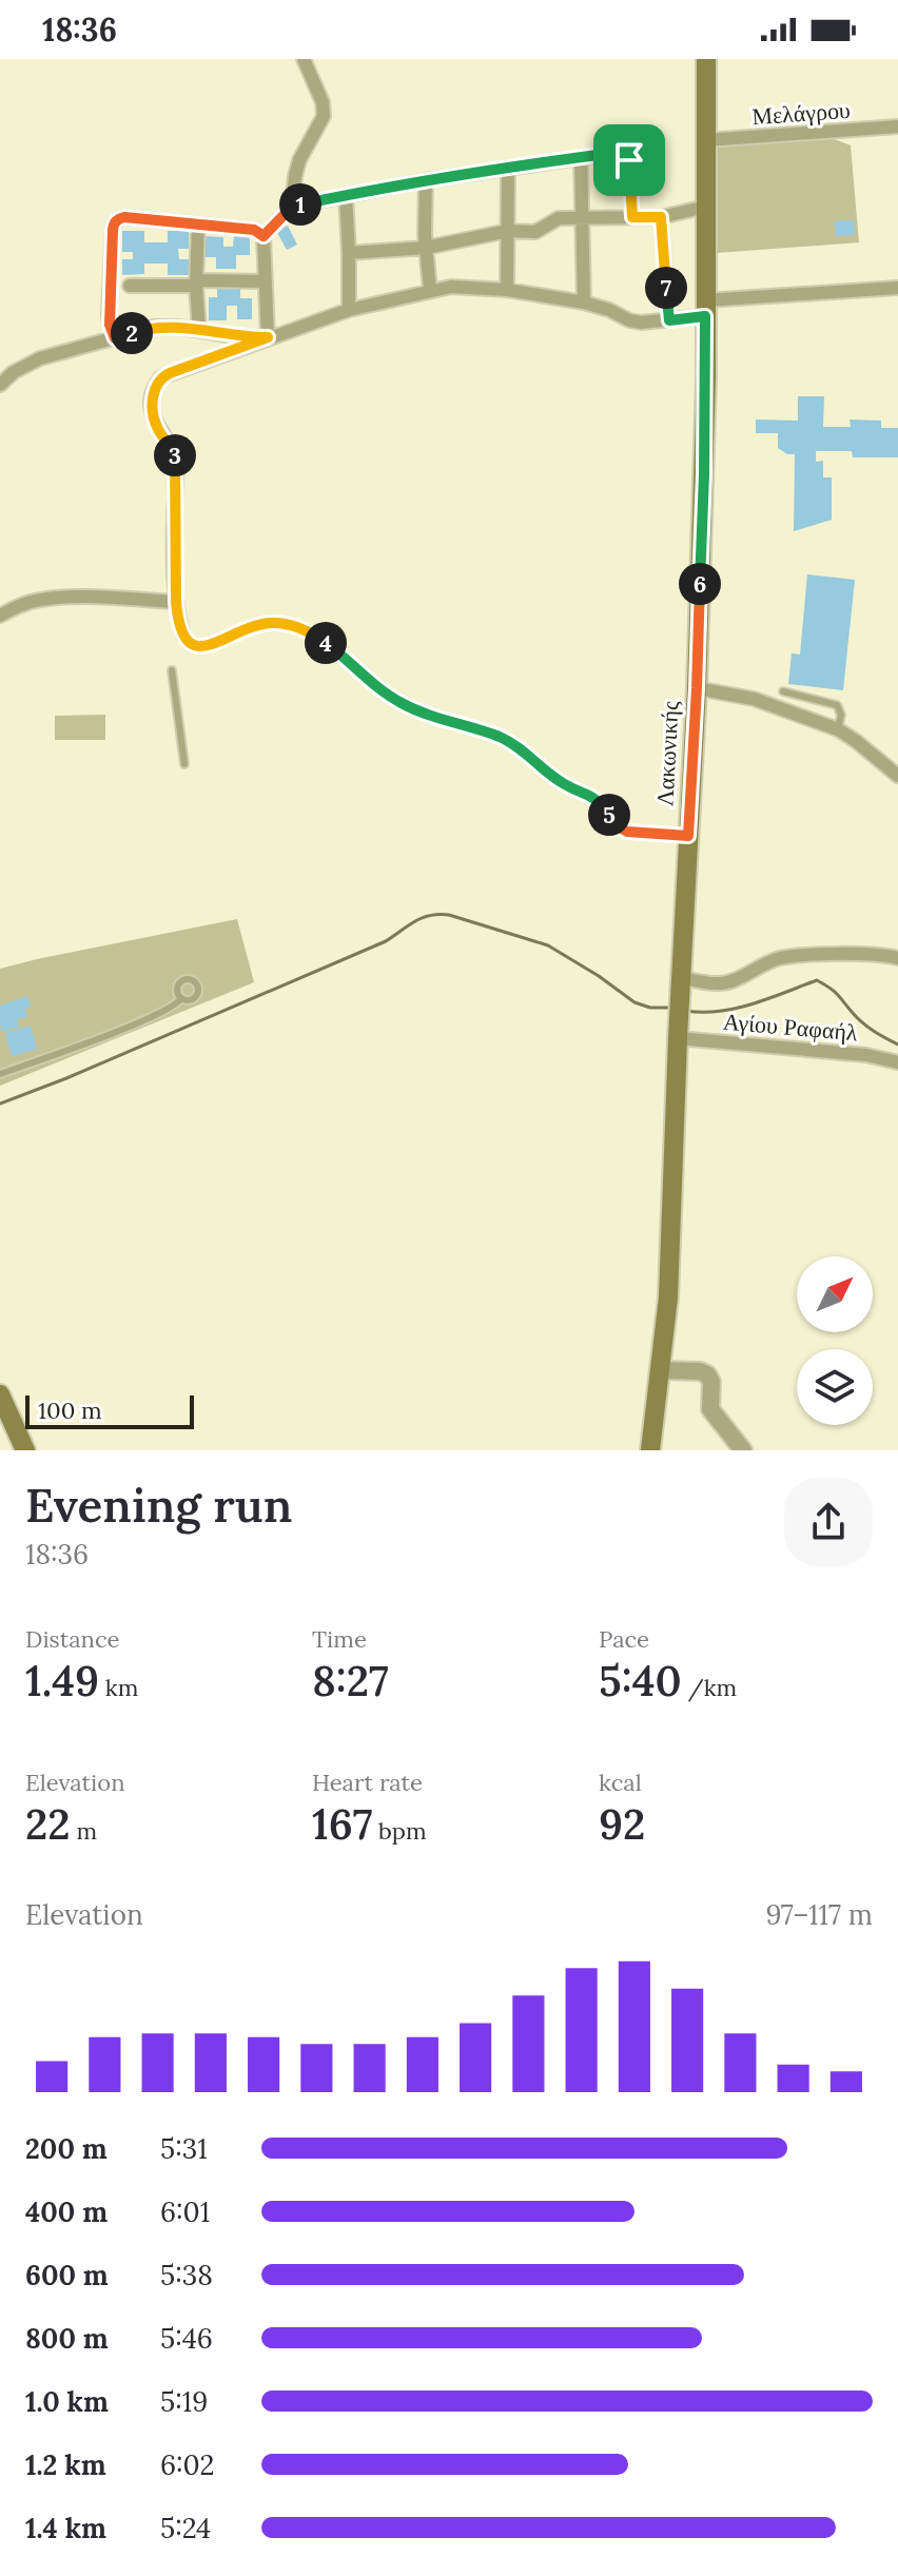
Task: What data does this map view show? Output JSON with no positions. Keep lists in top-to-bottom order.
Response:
{
  "streets": {
    "main road": ["Λακωνικής"],
    "street": ["Μελάγρου", "Αγίου Ραφαήλ"]
  },
  "crossings": [
    ["Μελάγρου", "Λακωνικής"],
    ["Λακωνικής", "Αγίου Ραφαήλ"]
  ],
  "scale_bar": "100 m",
  "north": "top right",
  "page": {
    "status": "18:36",
    "pins": [
      "1",
      "7",
      "2",
      "3",
      "6",
      "4",
      "5"
    ],
    "scale": "100 m",
    "heading": ["Evening run", "18:36"],
    "stats": [
      ["Distance", "1.49 km"],
      ["Time", "8:27"],
      ["Pace", "5:40 /km"],
      ["Elevation", "22 m"],
      ["Heart rate", "167 bpm"],
      ["kcal", "92"]
    ],
    "chart": ["Elevation", "97–117 m"],
    "list": [
      {
        "name": "200 m",
        "note": "5:31"
      },
      {
        "name": "400 m",
        "note": "6:01"
      },
      {
        "name": "600 m",
        "note": "5:38"
      },
      {
        "name": "800 m",
        "note": "5:46"
      },
      {
        "name": "1.0 km",
        "note": "5:19"
      },
      {
        "name": "1.2 km",
        "note": "6:02"
      },
      {
        "name": "1.4 km",
        "note": "5:24"
      }
    ]
  }
}
